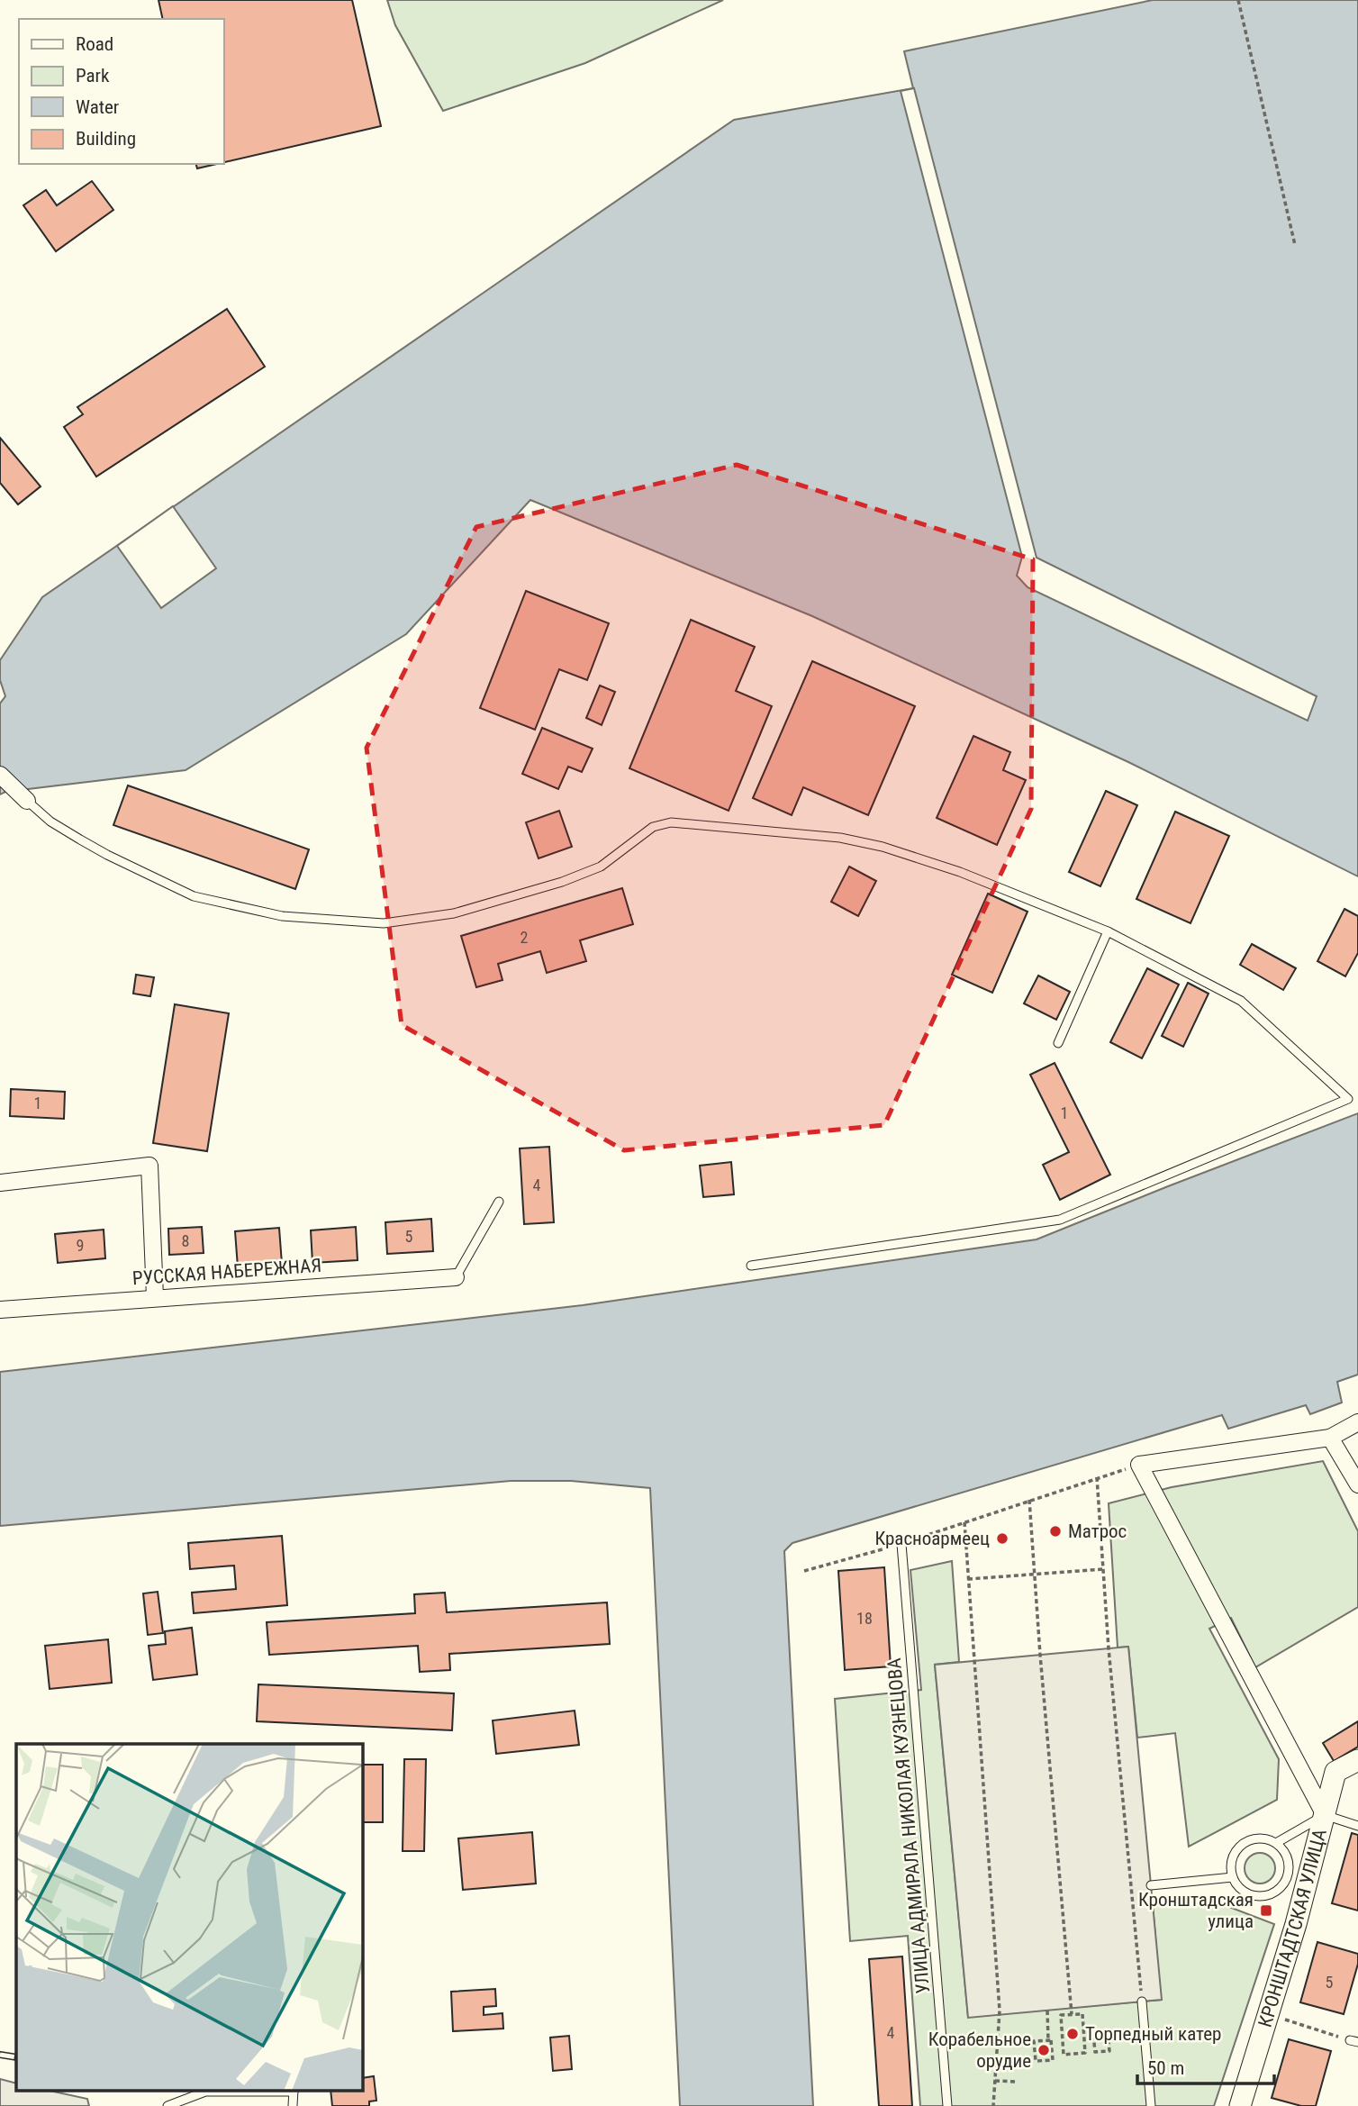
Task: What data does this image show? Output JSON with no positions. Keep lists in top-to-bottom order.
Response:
{
  "streets": {
    "street": ["РУССКАЯ НАБЕРЕЖНАЯ", "КРОНШТАДТСКАЯ УЛИЦА"],
    "lane": ["УЛИЦА АДМИРАЛА НИКОЛАЯ КУЗНЕЦОВА"]
  },
  "places": {
    "other": [
      "Матрос",
      "Красноармеец",
      "Торпедный катер",
      "Корабельное орудие"
    ],
    "transit": ["Кронштадская улица"]
  },
  "house_numbers": [
    "2",
    "1",
    "1",
    "4",
    "5",
    "8",
    "9",
    "18",
    "5",
    "4"
  ],
  "legend": [
    "Road",
    "Park",
    "Water",
    "Building"
  ],
  "scale_bar": "50 m"
}
